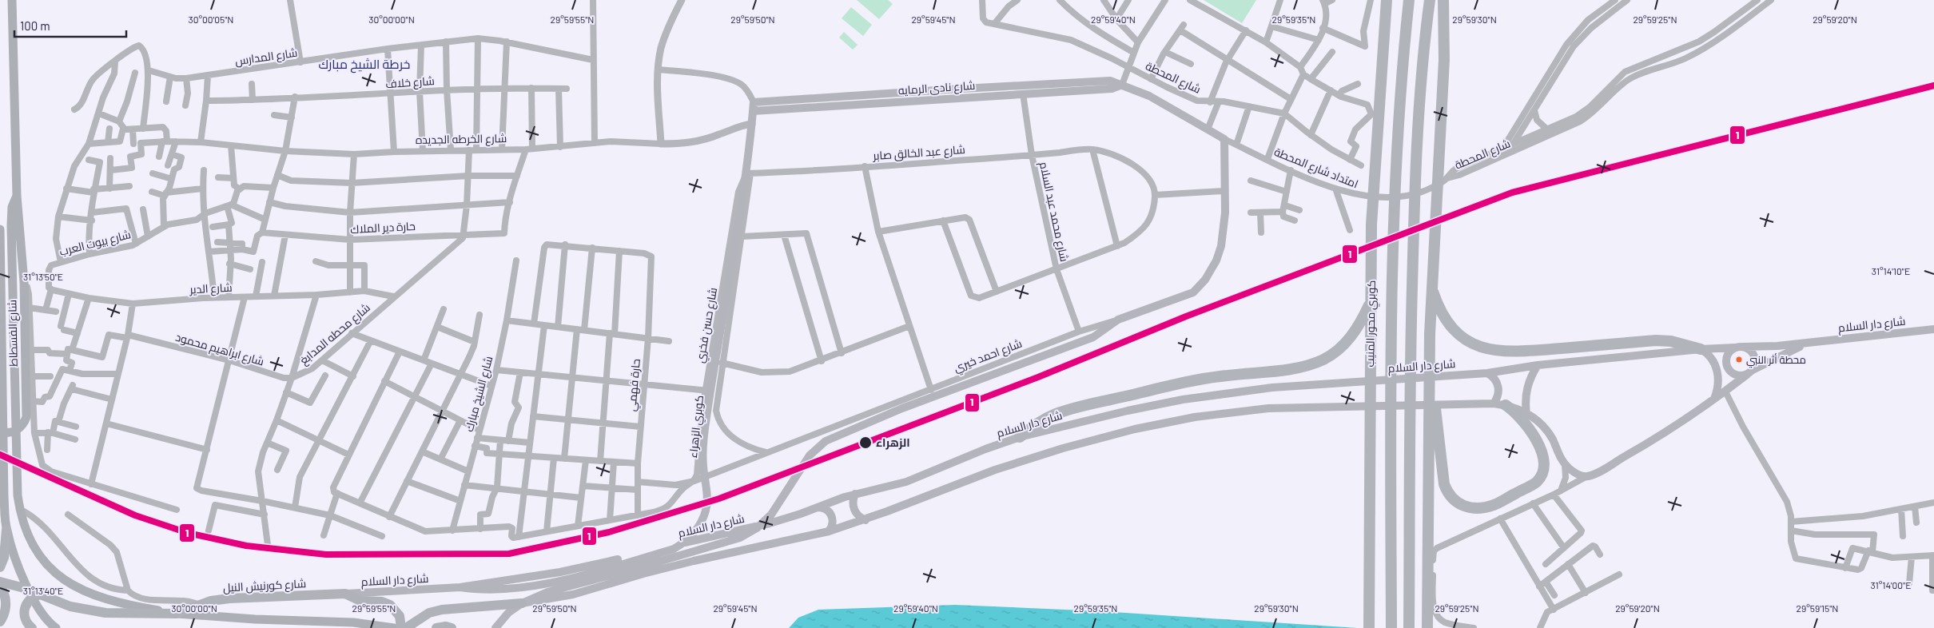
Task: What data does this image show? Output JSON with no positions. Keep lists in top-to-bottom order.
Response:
{
  "streets": {
    "highway": ["كوبري محور المنيب", "شارع كورنيش النيل"],
    "main road": [
      "شارع نادى الرمايه",
      "شارع دار السلام",
      "شارع الفسطاط",
      "شارع احمد خيري",
      "كوبري الزهراء"
    ],
    "street": [
      "شارع المدارس",
      "شارع المحطة",
      "شارع خلاف",
      "شارع الخرطه الجديده",
      "شارع عبد الخالق صابر",
      "امتداد شارع المحطة",
      "شارع محمد عبد السلام",
      "حارة دير الملاك",
      "شارع بيوت العرب",
      "شارع الدير",
      "شارع حسن فخري",
      "شارع محطه المدابغ",
      "شارع ابراهيم محمود",
      "حارة فهمي",
      "شارع الشيخ مبارك"
    ]
  },
  "crossings": [
    ["شارع المحطة", "امتداد شارع المحطة"],
    ["شارع نادى الرمايه", "امتداد شارع المحطة"],
    ["شارع نادى الرمايه", "شارع محمد عبد السلام"],
    ["شارع نادى الرمايه", "شارع احمد خيري"],
    ["شارع نادى الرمايه", "كوبري الزهراء"],
    ["شارع الخرطه الجديده", "كوبري الزهراء"],
    ["شارع عبد الخالق صابر", "شارع محمد عبد السلام"],
    ["شارع عبد الخالق صابر", "شارع حسن فخري"],
    ["شارع عبد الخالق صابر", "كوبري الزهراء"],
    ["امتداد شارع المحطة", "شارع احمد خيري"],
    ["شارع محمد عبد السلام", "شارع احمد خيري"],
    ["حارة دير الملاك", "شارع محطه المدابغ"],
    ["شارع بيوت العرب", "شارع الدير"],
    ["شارع الدير", "شارع محطه المدابغ"],
    ["شارع دار السلام", "كوبري الزهراء"],
    ["شارع دار السلام", "شارع كورنيش النيل"],
    ["شارع حسن فخري", "شارع احمد خيري"],
    ["شارع حسن فخري", "كوبري الزهراء"],
    ["شارع محطه المدابغ", "شارع ابراهيم محمود"],
    ["شارع احمد خيري", "حارة فهمي"]
  ],
  "districts": ["خرطة الشيخ مبارك"],
  "places": ["محطة أثر النبي", "الزهراء"],
  "lines": ["transit line 1"],
  "scale_bar": "100 m",
  "coordinates": [
    "30°00'05\"N",
    "30°00'00\"N",
    "29°59'55\"N",
    "29°59'50\"N",
    "29°59'45\"N",
    "29°59'40\"N",
    "29°59'35\"N",
    "29°59'30\"N",
    "29°59'25\"N",
    "29°59'20\"N",
    "31°14'10\"E",
    "31°13'50\"E",
    "31°14'00\"E",
    "31°13'40\"E",
    "29°59'15\"N"
  ]
}
